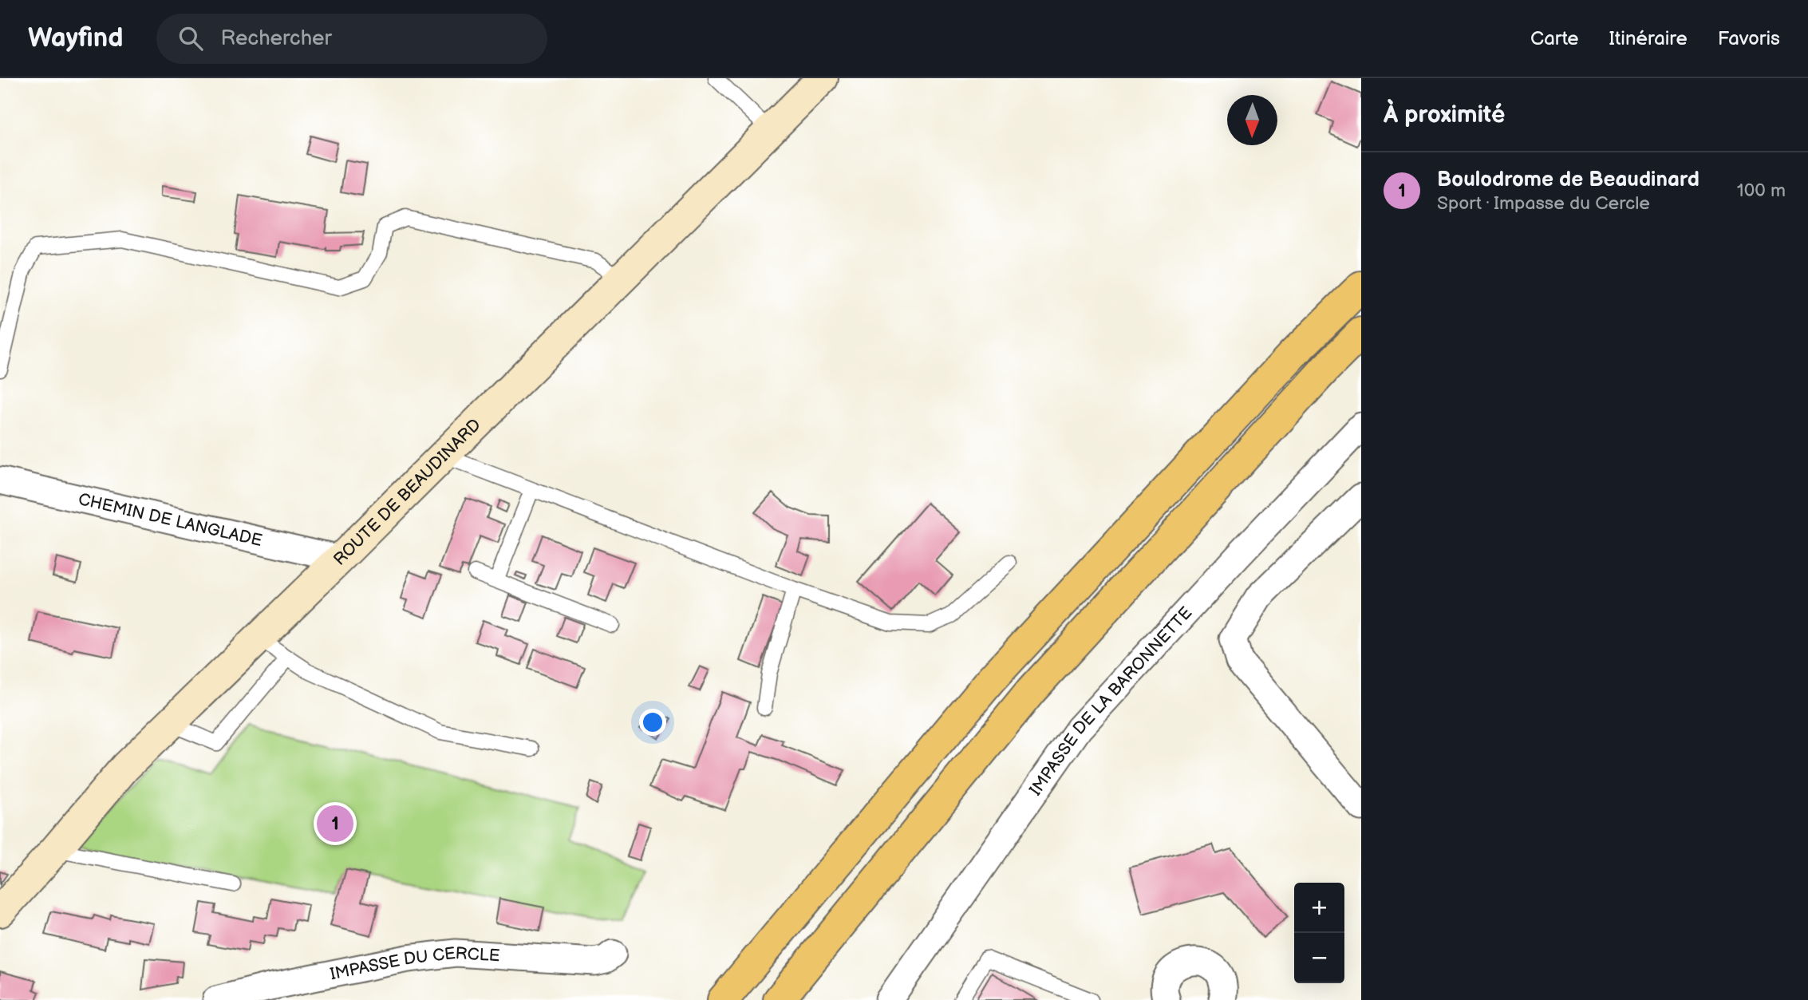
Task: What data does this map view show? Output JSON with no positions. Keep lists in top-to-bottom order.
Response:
{
  "streets": {
    "street": [
      "ROUTE DE BEAUDINARD",
      "CHEMIN DE LANGLADE",
      "IMPASSE DE LA BARONNETTE",
      "IMPASSE DU CERCLE"
    ]
  },
  "crossings": [
    ["ROUTE DE BEAUDINARD", "CHEMIN DE LANGLADE"]
  ],
  "north": "bottom",
  "page": {
    "header": "Wayfind",
    "search": "Rechercher",
    "nav": ["Carte", "Itinéraire", "Favoris"],
    "heading": "À proximité",
    "list": [
      {
        "mark": "1",
        "name": "Boulodrome de Beaudinard",
        "note": "Sport · Impasse du Cercle",
        "value": "100 m"
      }
    ],
    "pins": "1",
    "map_buttons": ["+", "−"]
  }
}
